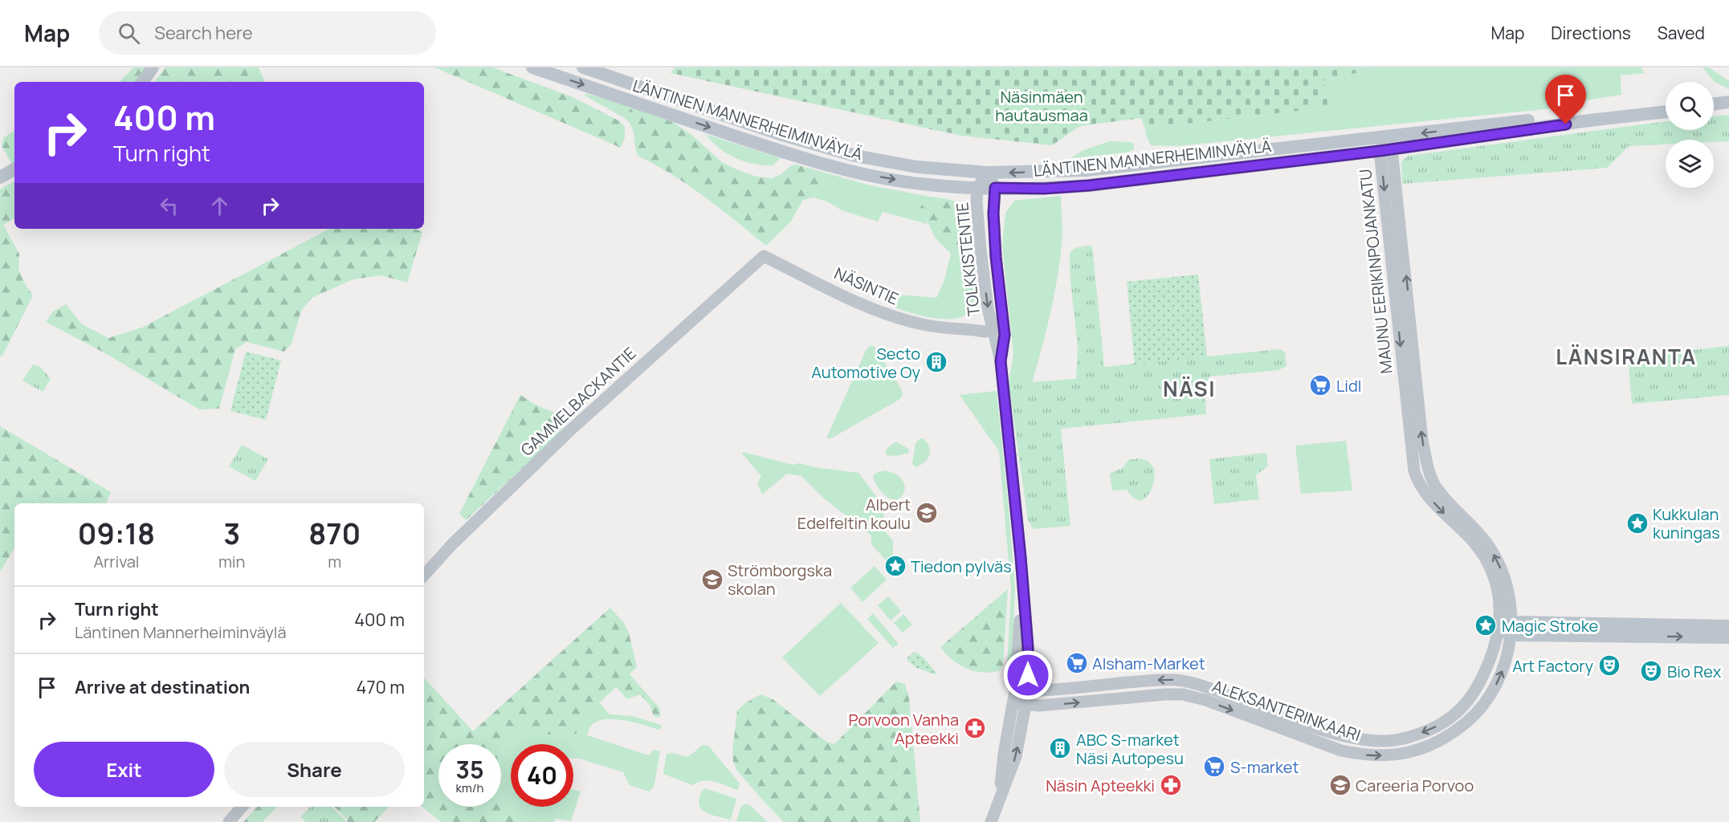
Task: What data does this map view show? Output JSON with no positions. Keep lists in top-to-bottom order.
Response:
{
  "streets": {
    "main road": ["LÄNTINEN MANNERHEIMINVÄYLÄ"],
    "street": [
      "TOLKKISTENTIE",
      "MAUNU EERIKINPOJANKATU",
      "NÄSINTIE",
      "GAMMELBACKANTIE",
      "ALEKSANTERINKAARI"
    ]
  },
  "crossings": [
    ["LÄNTINEN MANNERHEIMINVÄYLÄ", "TOLKKISTENTIE"],
    ["LÄNTINEN MANNERHEIMINVÄYLÄ", "MAUNU EERIKINPOJANKATU"],
    ["TOLKKISTENTIE", "NÄSINTIE"],
    ["TOLKKISTENTIE", "ALEKSANTERINKAARI"],
    ["MAUNU EERIKINPOJANKATU", "ALEKSANTERINKAARI"],
    ["NÄSINTIE", "GAMMELBACKANTIE"]
  ],
  "districts": ["LÄNSIRANTA", "NÄSI"],
  "parks": ["Näsinmäen hautausmaa"],
  "places": {
    "building": ["Secto Automotive Oy", "ABC S-market Näsi Autopesu"],
    "supermarket": ["Lidl", "Alsham-Market", "S-market"],
    "school or university": ["Albert Edelfeltin koulu", "Strömborgska skolan", "Careeria Porvoo"],
    "place": ["Kukkulan kuningas", "Tiedon pylväs", "Magic Stroke"],
    "theatre": ["Art Factory", "Bio Rex"],
    "pharmacy": ["Porvoon Vanha Apteekki", "Näsin Apteekki"]
  },
  "page": {
    "header": "Map",
    "search": "Search here",
    "nav": ["Map", "Directions", "Saved"],
    "turn": ["400 m", "Turn right"],
    "eta": [
      "09:18",
      "Arrival",
      "3",
      "min",
      "870",
      "m"
    ],
    "list": [
      {
        "name": "Turn right",
        "note": "Läntinen Mannerheiminväylä",
        "value": "400 m"
      },
      {
        "name": "Arrive at destination",
        "value": "470 m"
      }
    ],
    "buttons": ["Exit", "Share"],
    "speed": "35 km/h",
    "limit": "40"
  }
}
